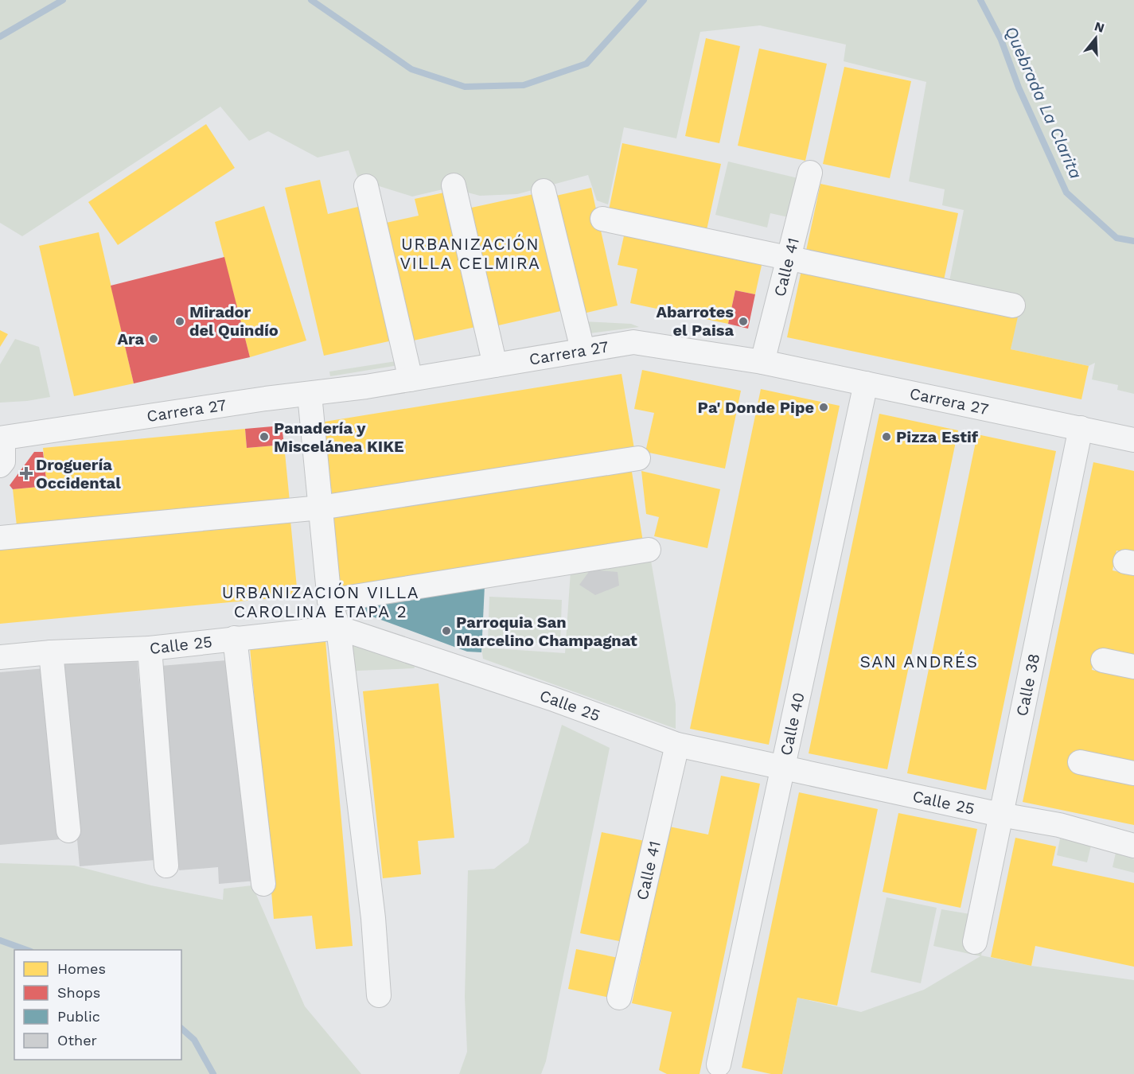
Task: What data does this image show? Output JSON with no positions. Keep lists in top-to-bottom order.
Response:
{
  "streets": {
    "street": [
      "Calle 41",
      "Carrera 27",
      "Calle 25",
      "Calle 38",
      "Calle 40"
    ]
  },
  "crossings": [
    ["Calle 41", "Carrera 27"],
    ["Calle 41", "Calle 25"],
    ["Carrera 27", "Calle 38"],
    ["Carrera 27", "Calle 40"],
    ["Calle 25", "Calle 38"],
    ["Calle 25", "Calle 40"]
  ],
  "districts": ["URBANIZACIÓN VILLA CELMIRA", "URBANIZACIÓN VILLA CAROLINA ETAPA 2", "SAN ANDRÉS"],
  "water": ["Quebrada La Clarita"],
  "places": {
    "other": [
      "Mirador del Quindío",
      "Abarrotes el Paisa",
      "Ara",
      "Pa' Donde Pipe",
      "Panadería y Miscelánea KIKE",
      "Pizza Estif",
      "Parroquia San Marcelino Champagnat"
    ],
    "health": ["Droguería Occidental"]
  },
  "legend": [
    "Homes",
    "Shops",
    "Public",
    "Other"
  ],
  "north": "top"
}
